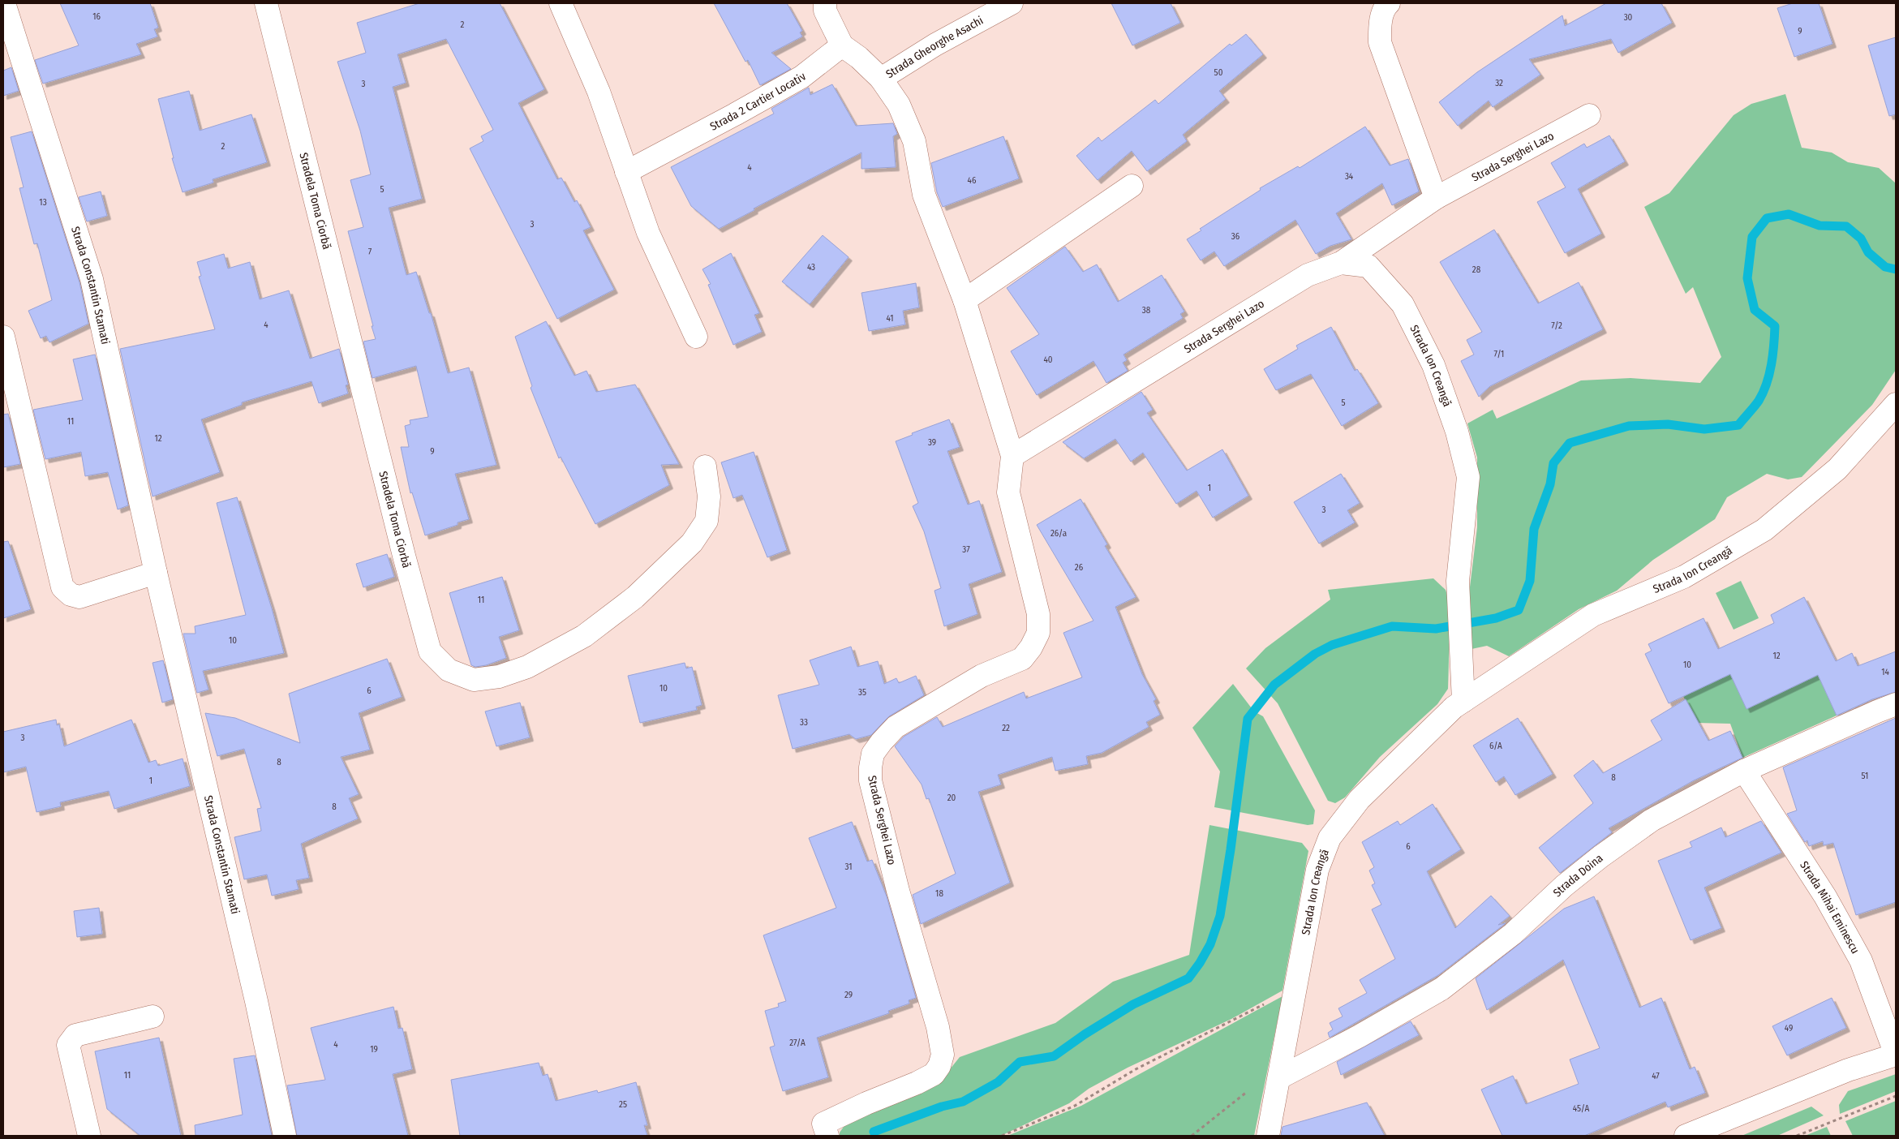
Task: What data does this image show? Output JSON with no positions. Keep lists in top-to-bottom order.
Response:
{
  "streets": {
    "street": [
      "Strada Gheorghe Asachi",
      "Strada 2 Cartier Locativ",
      "Strada Serghei Lazo",
      "Stradela Toma Ciorbă",
      "Strada Constantin Stamati",
      "Strada Ion Creangă",
      "Strada Doina",
      "Strada Mihai Eminescu"
    ]
  },
  "crossings": [
    ["Strada Gheorghe Asachi", "Strada 2 Cartier Locativ"],
    ["Strada Gheorghe Asachi", "Strada Serghei Lazo"],
    ["Strada Serghei Lazo", "Strada Ion Creangă"],
    ["Strada Ion Creangă", "Strada Doina"],
    ["Strada Doina", "Strada Mihai Eminescu"]
  ],
  "house_numbers": [
    "16",
    "30",
    "2",
    "9",
    "50",
    "32",
    "3",
    "2",
    "4",
    "34",
    "46",
    "5",
    "13",
    "3",
    "36",
    "7",
    "43",
    "28",
    "38",
    "41",
    "4",
    "7/2",
    "7/1",
    "40",
    "5",
    "11",
    "12",
    "39",
    "9",
    "1",
    "3",
    "26/a",
    "37",
    "26",
    "11",
    "10",
    "12",
    "10",
    "14",
    "10",
    "6",
    "35",
    "33",
    "22",
    "3",
    "6/A",
    "8",
    "51",
    "8",
    "1",
    "20",
    "8",
    "6",
    "31",
    "18",
    "29",
    "49",
    "27/A",
    "4",
    "19",
    "11",
    "47",
    "25",
    "45/A"
  ]
}
